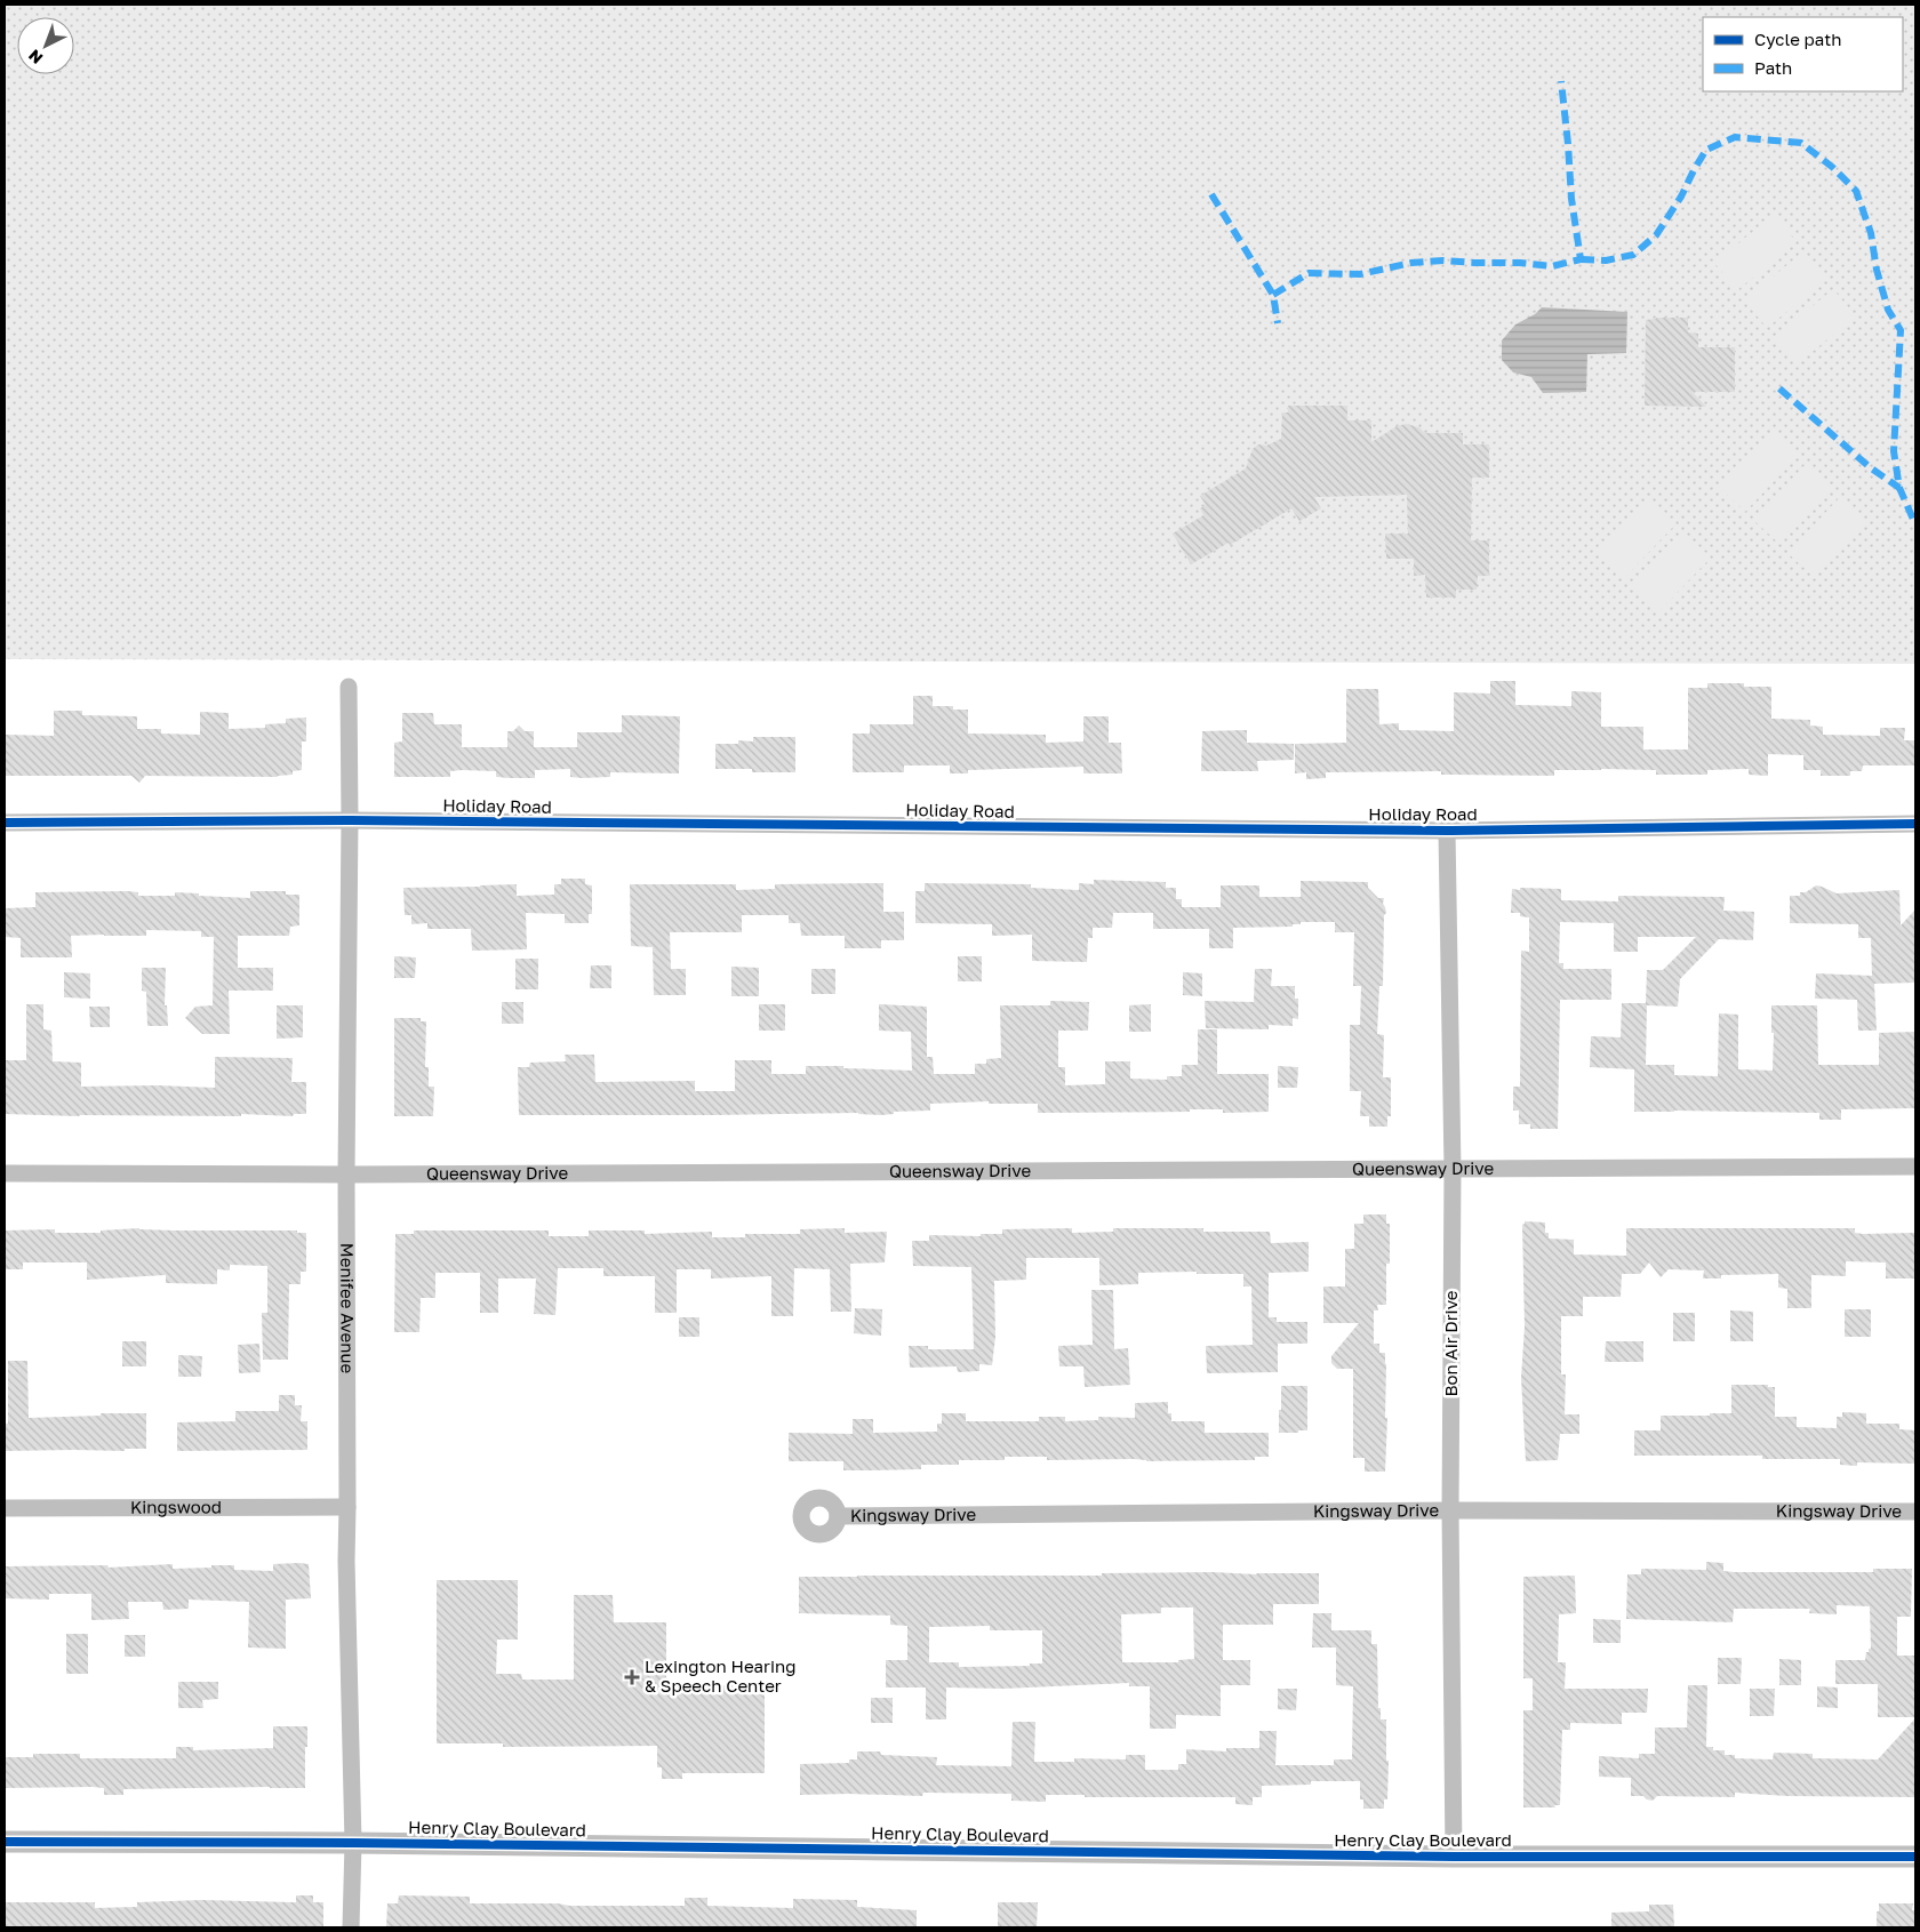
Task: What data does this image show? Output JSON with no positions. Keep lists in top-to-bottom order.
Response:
{
  "streets": {
    "street": [
      "Holiday Road",
      "Queensway Drive",
      "Menifee Avenue",
      "Bon Air Drive",
      "Kingswood",
      "Kingsway Drive",
      "Henry Clay Boulevard"
    ]
  },
  "crossings": [
    ["Holiday Road", "Menifee Avenue"],
    ["Holiday Road", "Bon Air Drive"],
    ["Queensway Drive", "Menifee Avenue"],
    ["Queensway Drive", "Bon Air Drive"],
    ["Menifee Avenue", "Kingswood"],
    ["Menifee Avenue", "Henry Clay Boulevard"],
    ["Bon Air Drive", "Kingsway Drive"],
    ["Bon Air Drive", "Henry Clay Boulevard"]
  ],
  "places": {
    "health": ["Lexington Hearing & Speech Center"]
  },
  "legend": ["Cycle path", "Path"],
  "north": "bottom left"
}
